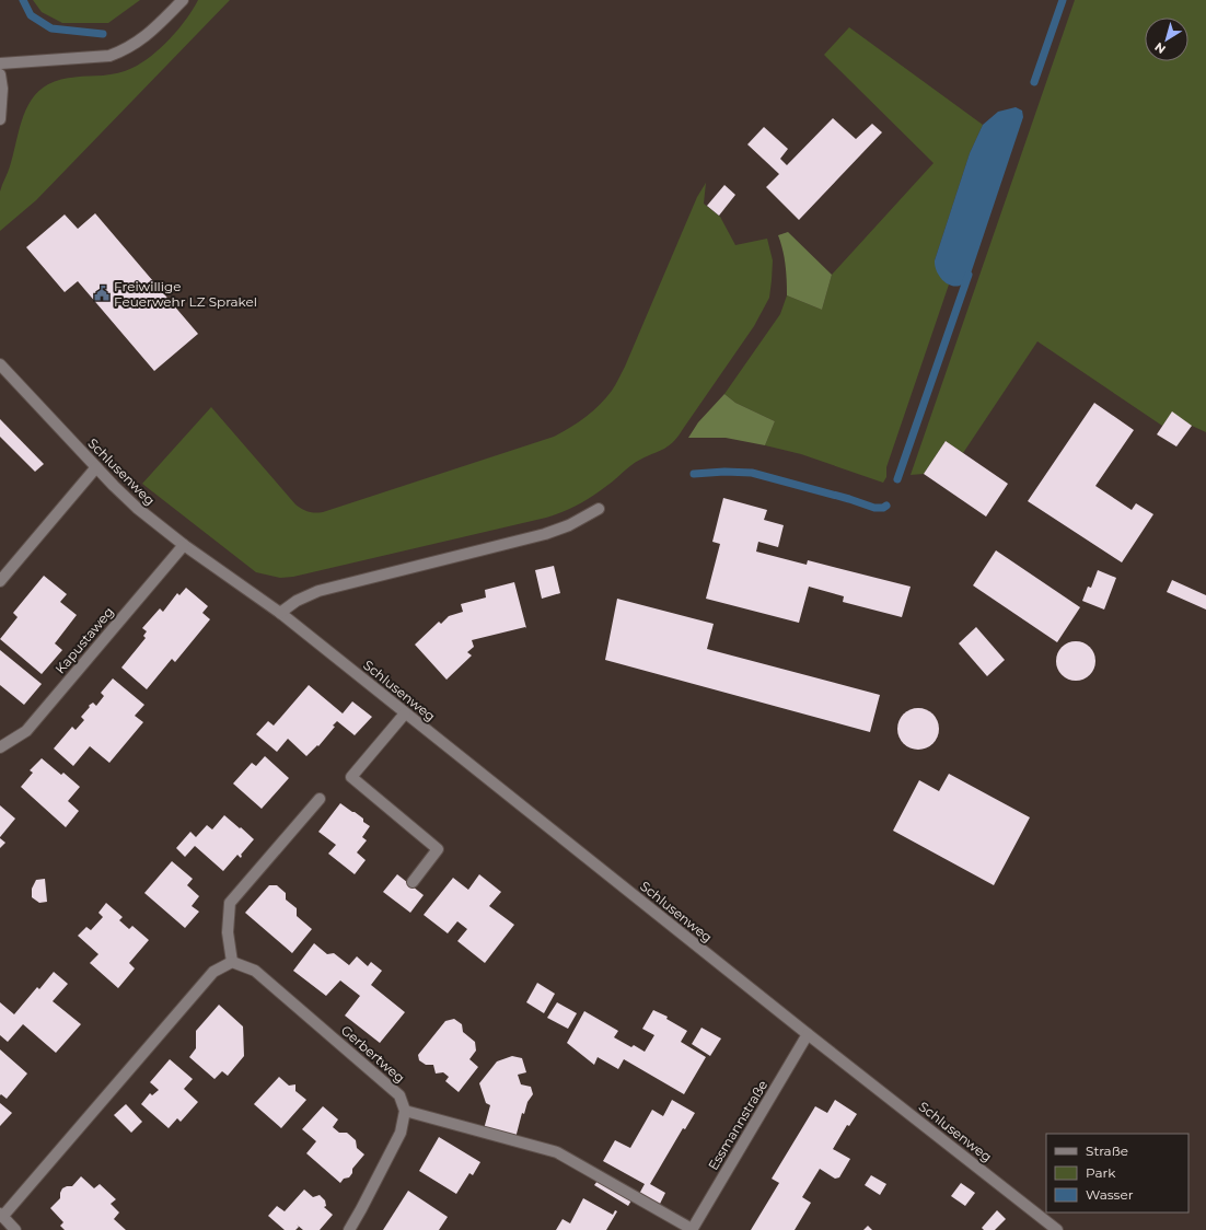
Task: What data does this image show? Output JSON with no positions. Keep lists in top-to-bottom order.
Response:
{
  "streets": {
    "street": [
      "Schlusenweg",
      "Kapustaweg",
      "Gerbertweg",
      "Essmannstraße"
    ]
  },
  "crossings": [
    ["Schlusenweg", "Kapustaweg"],
    ["Schlusenweg", "Essmannstraße"]
  ],
  "places": {
    "public building": ["Freiwillige Feuerwehr LZ Sprakel"]
  },
  "legend": ["Straße", "Park", "Wasser"],
  "north": "bottom left"
}
